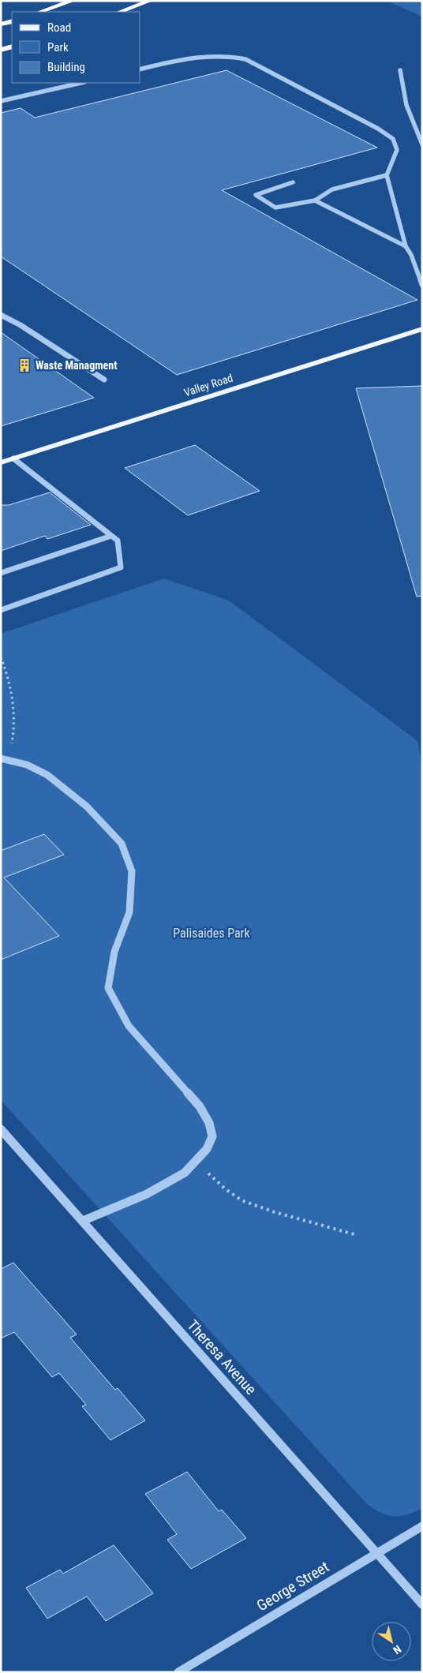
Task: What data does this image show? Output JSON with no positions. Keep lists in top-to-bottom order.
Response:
{
  "streets": {
    "main road": ["Valley Road"],
    "street": ["Theresa Avenue", "George Street"]
  },
  "crossings": [
    ["Theresa Avenue", "George Street"]
  ],
  "parks": ["Palisaides Park"],
  "places": {
    "building": ["Waste Managment"]
  },
  "legend": ["Road", "Park", "Building"],
  "north": "bottom right"
}
